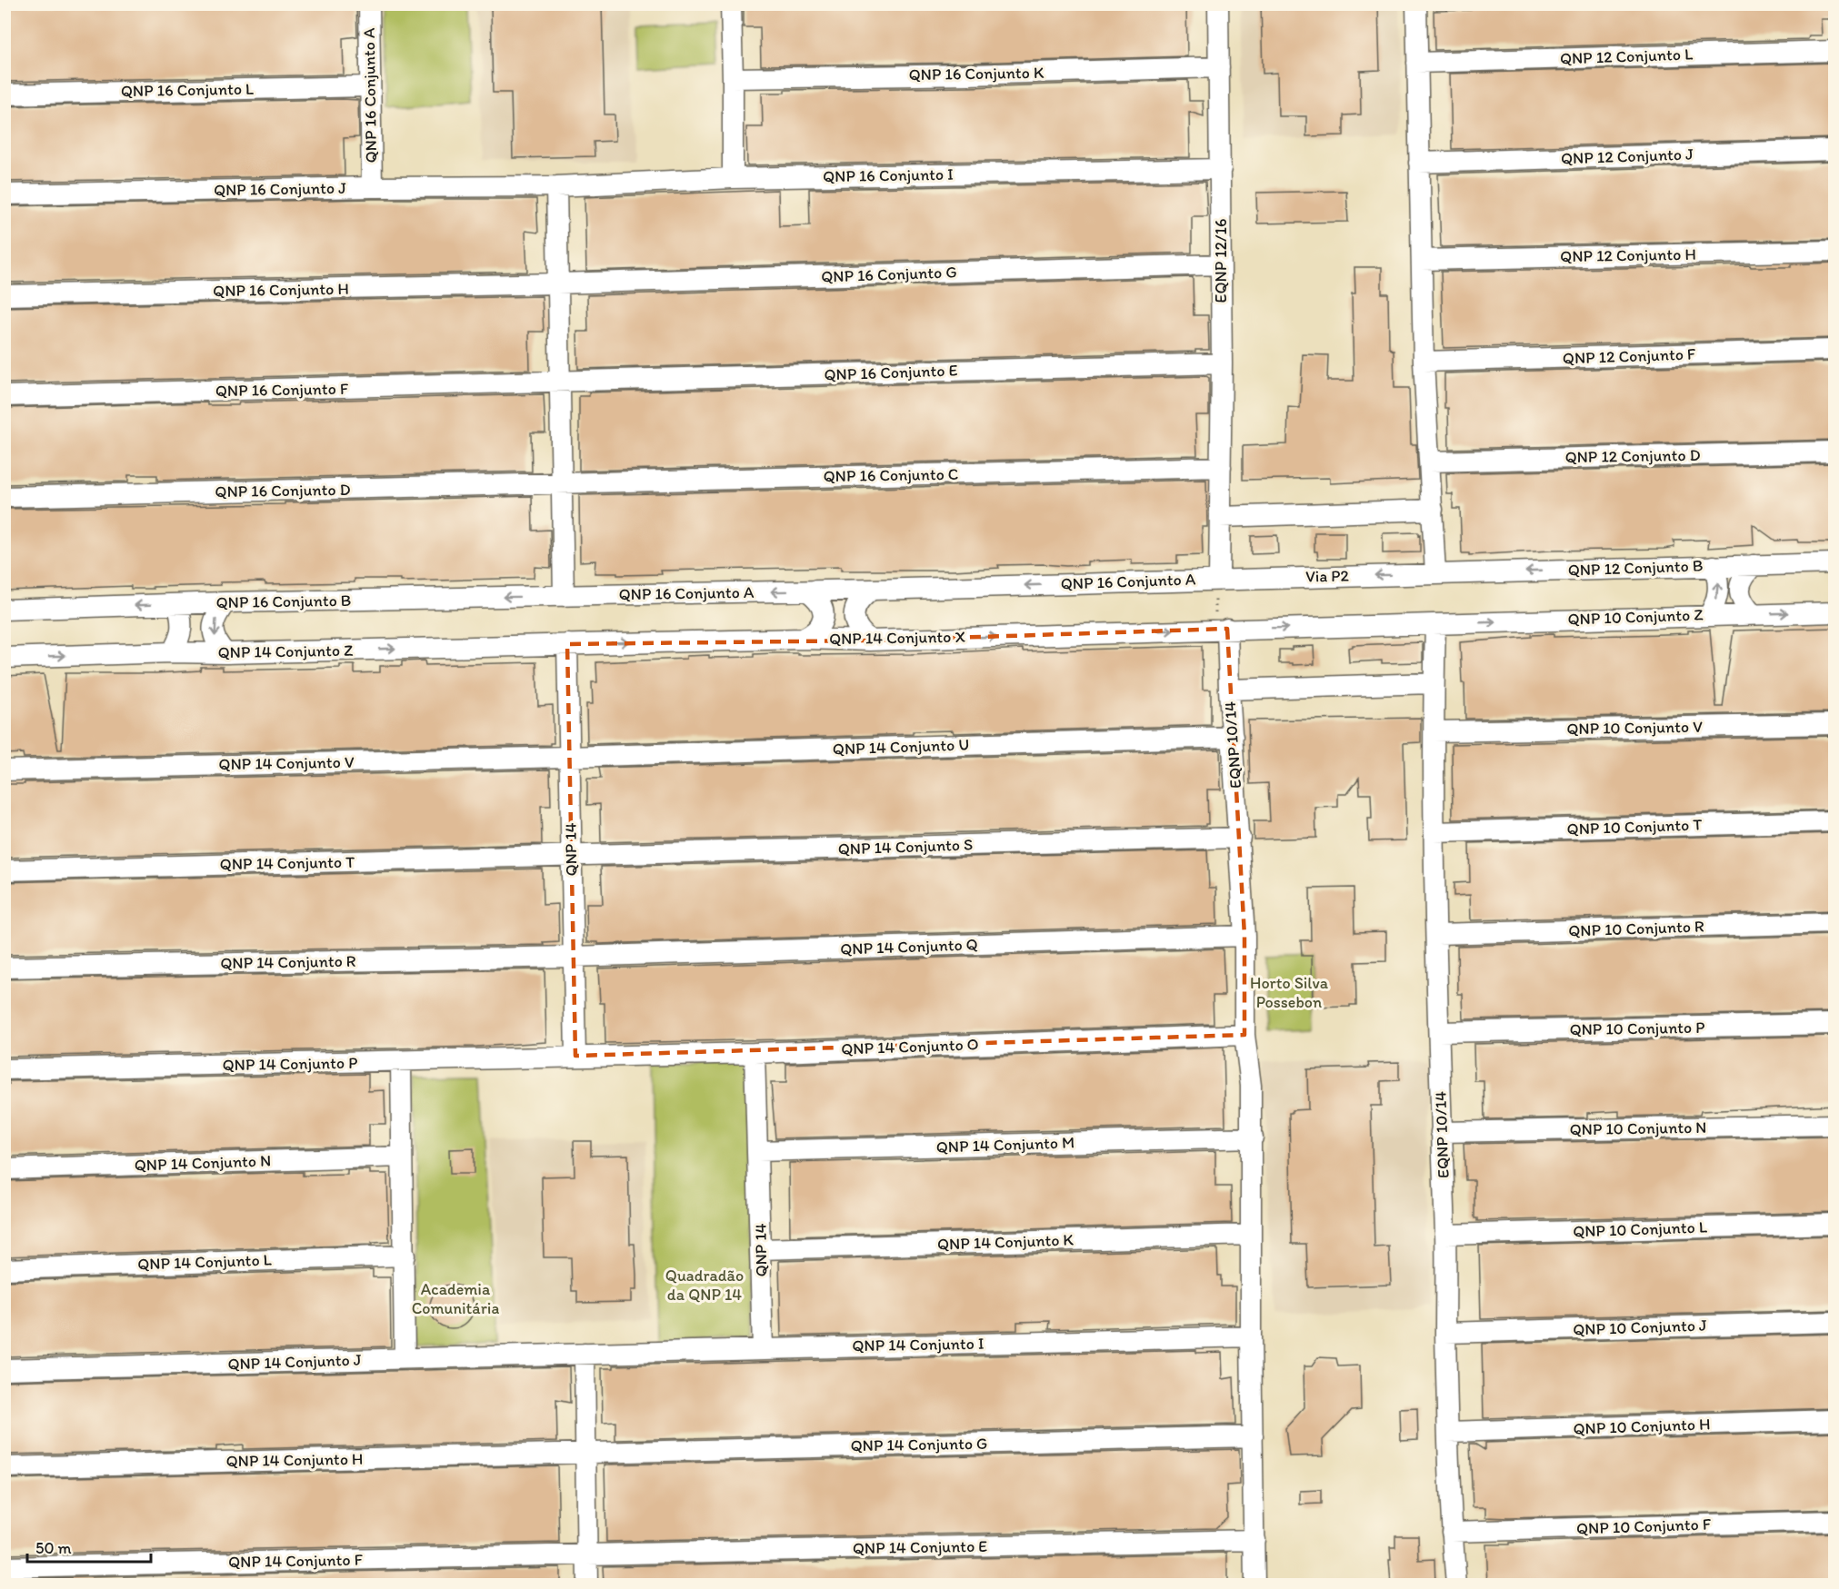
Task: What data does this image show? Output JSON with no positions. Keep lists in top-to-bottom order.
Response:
{
  "streets": {
    "street": [
      "QNP 12 Conjunto L",
      "QNP 16 Conjunto K",
      "QNP 16 Conjunto L",
      "QNP 16 Conjunto A",
      "QNP 12 Conjunto J",
      "QNP 16 Conjunto I",
      "QNP 16 Conjunto J",
      "QNP 12 Conjunto H",
      "EQNP 12/16",
      "QNP 16 Conjunto G",
      "QNP 16 Conjunto H",
      "QNP 12 Conjunto F",
      "QNP 16 Conjunto E",
      "QNP 16 Conjunto F",
      "QNP 12 Conjunto D",
      "QNP 16 Conjunto C",
      "QNP 16 Conjunto D",
      "QNP 12 Conjunto B",
      "Via P2",
      "QNP 16 Conjunto B",
      "QNP 10 Conjunto Z",
      "QNP 14 Conjunto X",
      "QNP 14 Conjunto Z",
      "QNP 10 Conjunto V",
      "EQNP 10/14",
      "QNP 14 Conjunto U",
      "QNP 14 Conjunto V",
      "QNP 10 Conjunto T",
      "QNP 14 Conjunto S",
      "QNP 14",
      "QNP 14 Conjunto T",
      "QNP 10 Conjunto R",
      "QNP 14 Conjunto Q",
      "QNP 14 Conjunto R",
      "QNP 10 Conjunto P",
      "QNP 14 Conjunto O",
      "QNP 14 Conjunto P",
      "QNP 10 Conjunto N",
      "QNP 14 Conjunto M",
      "QNP 14 Conjunto N",
      "QNP 10 Conjunto L",
      "QNP 14 Conjunto K",
      "QNP 14 Conjunto L",
      "QNP 10 Conjunto J",
      "QNP 14 Conjunto I",
      "QNP 14 Conjunto J",
      "QNP 10 Conjunto H",
      "QNP 14 Conjunto G",
      "QNP 14 Conjunto H",
      "QNP 10 Conjunto F",
      "QNP 14 Conjunto E",
      "QNP 14 Conjunto F"
    ]
  },
  "crossings": [
    ["QNP 16 Conjunto K", "EQNP 12/16"],
    ["QNP 16 Conjunto L", "QNP 16 Conjunto A"],
    ["QNP 16 Conjunto A", "QNP 16 Conjunto J"],
    ["QNP 16 Conjunto A", "EQNP 12/16"],
    ["QNP 16 Conjunto A", "Via P2"],
    ["QNP 16 Conjunto A", "QNP 16 Conjunto B"],
    ["QNP 16 Conjunto I", "QNP 16 Conjunto J"],
    ["QNP 16 Conjunto I", "EQNP 12/16"],
    ["EQNP 12/16", "QNP 16 Conjunto G"],
    ["EQNP 12/16", "QNP 16 Conjunto E"],
    ["EQNP 12/16", "QNP 16 Conjunto C"],
    ["EQNP 12/16", "Via P2"],
    ["QNP 16 Conjunto G", "QNP 16 Conjunto H"],
    ["QNP 16 Conjunto E", "QNP 16 Conjunto F"],
    ["QNP 16 Conjunto C", "QNP 16 Conjunto D"],
    ["QNP 12 Conjunto B", "Via P2"],
    ["QNP 10 Conjunto Z", "EQNP 10/14"],
    ["QNP 14 Conjunto X", "QNP 14 Conjunto Z"],
    ["QNP 14 Conjunto X", "EQNP 10/14"],
    ["QNP 14 Conjunto X", "QNP 14"],
    ["QNP 14 Conjunto Z", "QNP 14"],
    ["QNP 10 Conjunto V", "EQNP 10/14"],
    ["EQNP 10/14", "QNP 14 Conjunto U"],
    ["EQNP 10/14", "QNP 10 Conjunto T"],
    ["EQNP 10/14", "QNP 14 Conjunto S"],
    ["EQNP 10/14", "QNP 10 Conjunto R"],
    ["EQNP 10/14", "QNP 14 Conjunto Q"],
    ["EQNP 10/14", "QNP 10 Conjunto P"],
    ["EQNP 10/14", "QNP 14 Conjunto O"],
    ["EQNP 10/14", "QNP 10 Conjunto N"],
    ["EQNP 10/14", "QNP 14 Conjunto M"],
    ["EQNP 10/14", "QNP 10 Conjunto L"],
    ["EQNP 10/14", "QNP 14 Conjunto K"],
    ["EQNP 10/14", "QNP 10 Conjunto J"],
    ["EQNP 10/14", "QNP 14 Conjunto I"],
    ["EQNP 10/14", "QNP 10 Conjunto H"],
    ["EQNP 10/14", "QNP 14 Conjunto G"],
    ["EQNP 10/14", "QNP 10 Conjunto F"],
    ["EQNP 10/14", "QNP 14 Conjunto E"],
    ["QNP 14 Conjunto U", "QNP 14 Conjunto V"],
    ["QNP 14 Conjunto U", "QNP 14"],
    ["QNP 14 Conjunto V", "QNP 14"],
    ["QNP 14 Conjunto S", "QNP 14"],
    ["QNP 14 Conjunto S", "QNP 14 Conjunto T"],
    ["QNP 14", "QNP 14 Conjunto T"],
    ["QNP 14", "QNP 14 Conjunto Q"],
    ["QNP 14", "QNP 14 Conjunto R"],
    ["QNP 14", "QNP 14 Conjunto O"],
    ["QNP 14", "QNP 14 Conjunto P"],
    ["QNP 14", "QNP 14 Conjunto M"],
    ["QNP 14", "QNP 14 Conjunto K"],
    ["QNP 14", "QNP 14 Conjunto I"],
    ["QNP 14 Conjunto Q", "QNP 14 Conjunto R"],
    ["QNP 14 Conjunto O", "QNP 14 Conjunto P"],
    ["QNP 14 Conjunto I", "QNP 14 Conjunto J"],
    ["QNP 14 Conjunto G", "QNP 14 Conjunto H"],
    ["QNP 14 Conjunto E", "QNP 14 Conjunto F"]
  ],
  "one_way": [
    "QNP 16 Conjunto A",
    "QNP 12 Conjunto B",
    "QNP 16 Conjunto B",
    "QNP 10 Conjunto Z",
    "QNP 14 Conjunto X",
    "QNP 14 Conjunto Z"
  ],
  "parks": ["Horto Silva Possebon", "Quadradão da QNP 14", "Academia Comunitária"],
  "scale_bar": "50 m"
}
